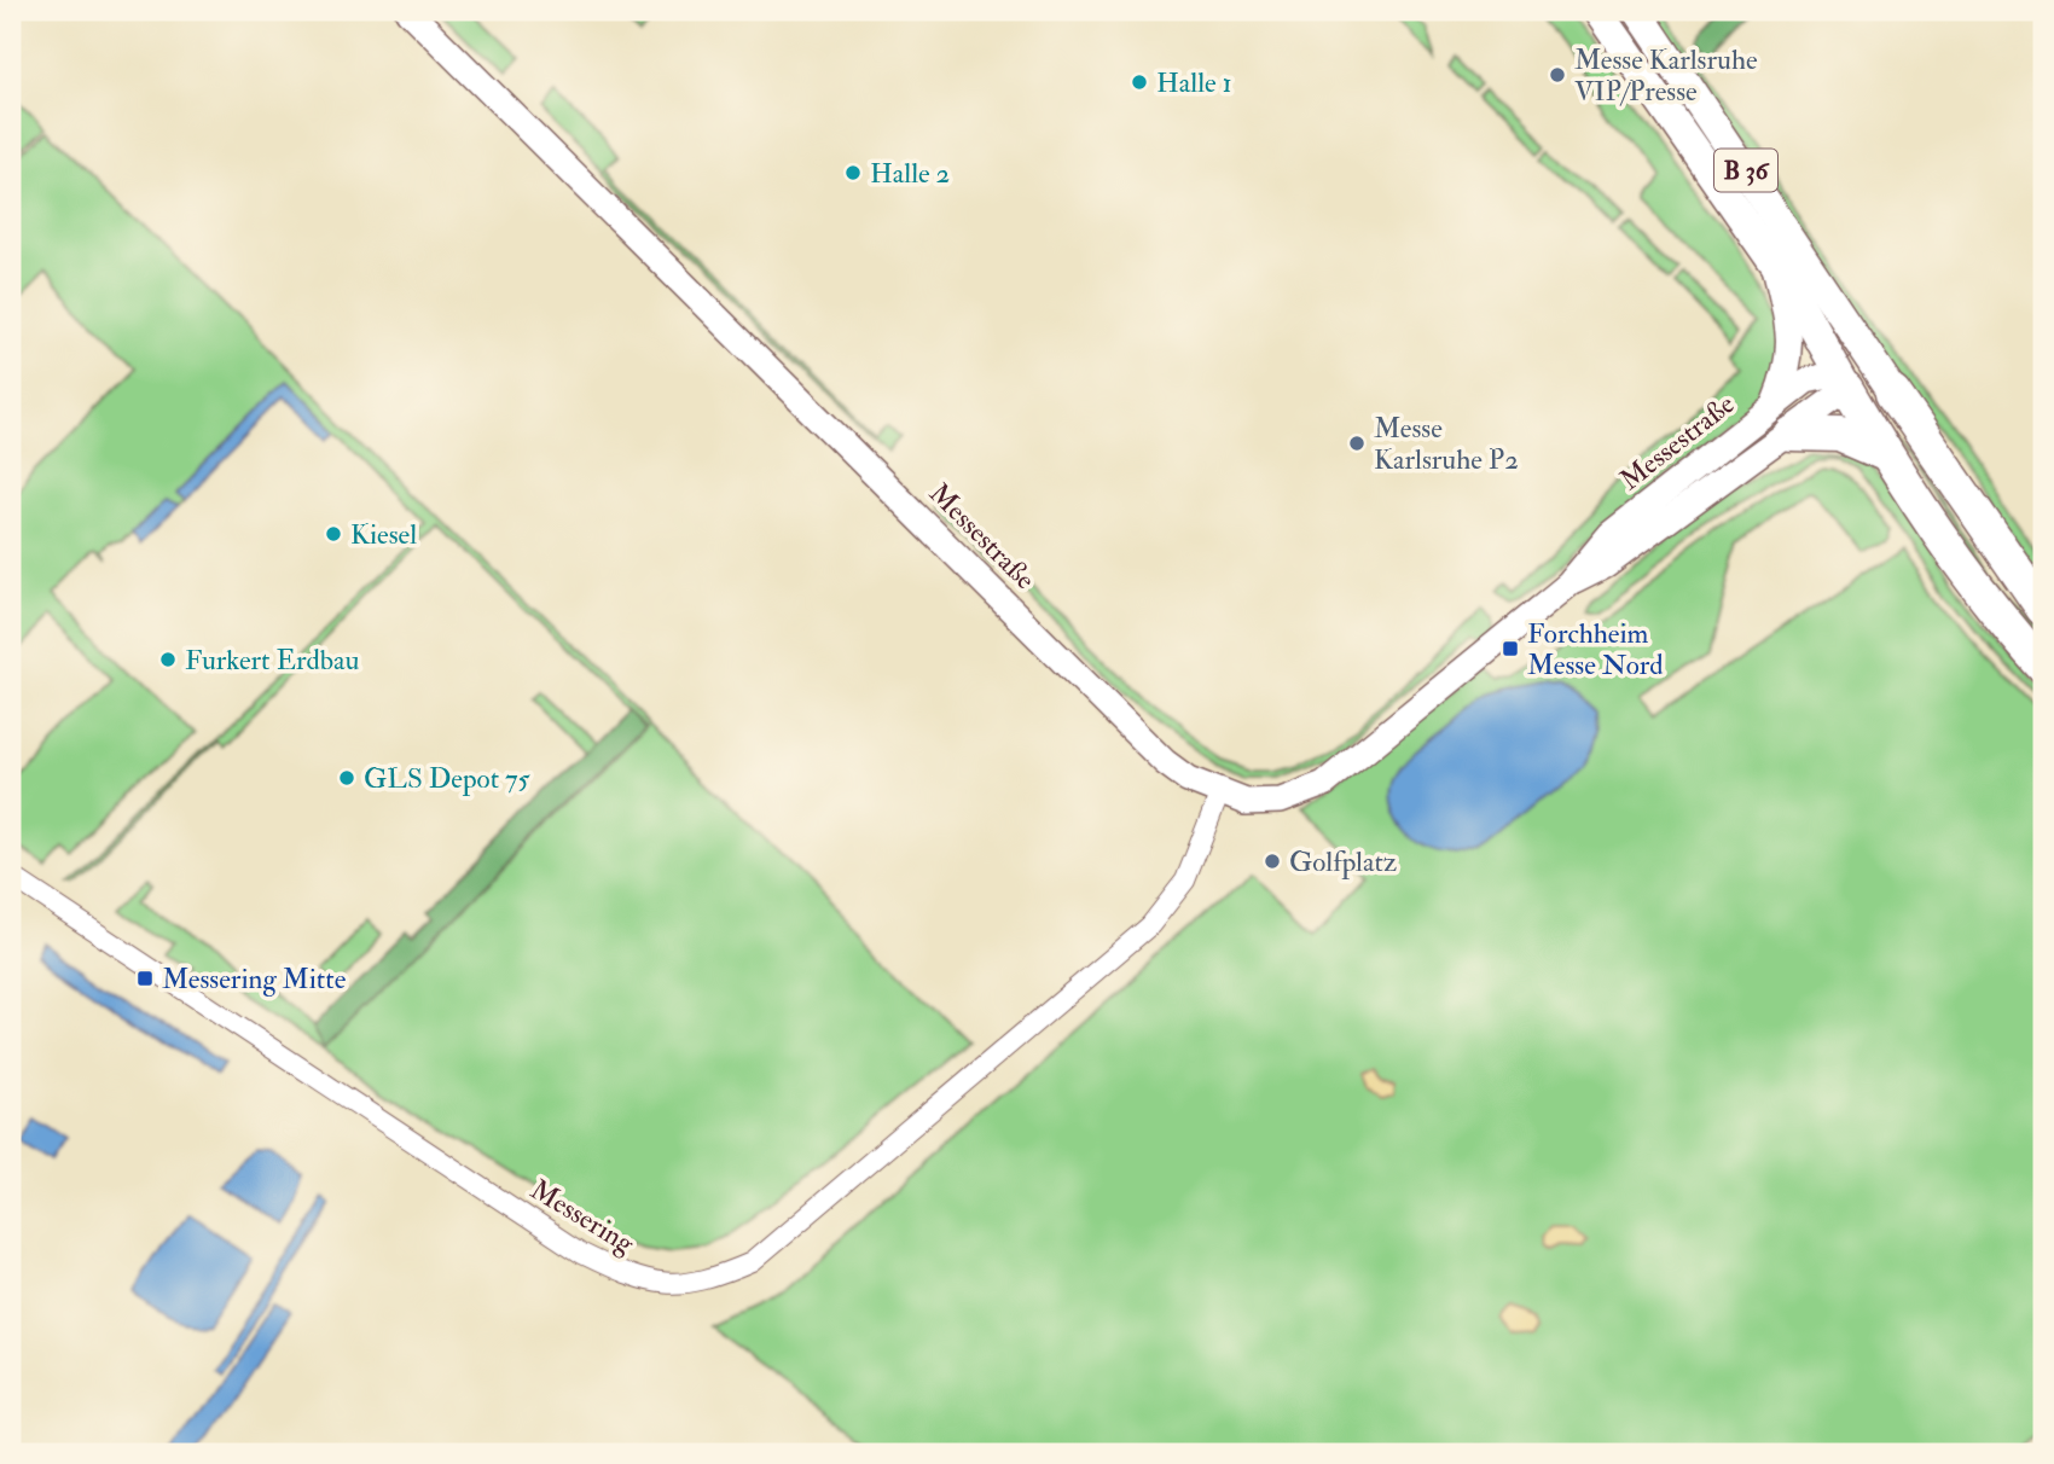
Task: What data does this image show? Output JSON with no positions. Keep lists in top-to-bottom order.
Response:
{
  "streets": {
    "highway": ["B 36"],
    "street": ["Messestraße", "Messering"]
  },
  "crossings": [
    ["B 36", "Messestraße"],
    ["Messestraße", "Messering"]
  ],
  "places": {
    "other": [
      "Messe Karlsruhe VIP/Presse",
      "Halle 1",
      "Halle 2",
      "Messe Karlsruhe P2",
      "Kiesel",
      "Furkert Erdbau",
      "GLS Depot 75",
      "Golfplatz"
    ],
    "transit": ["Forchheim Messe Nord", "Messering Mitte"]
  }
}
